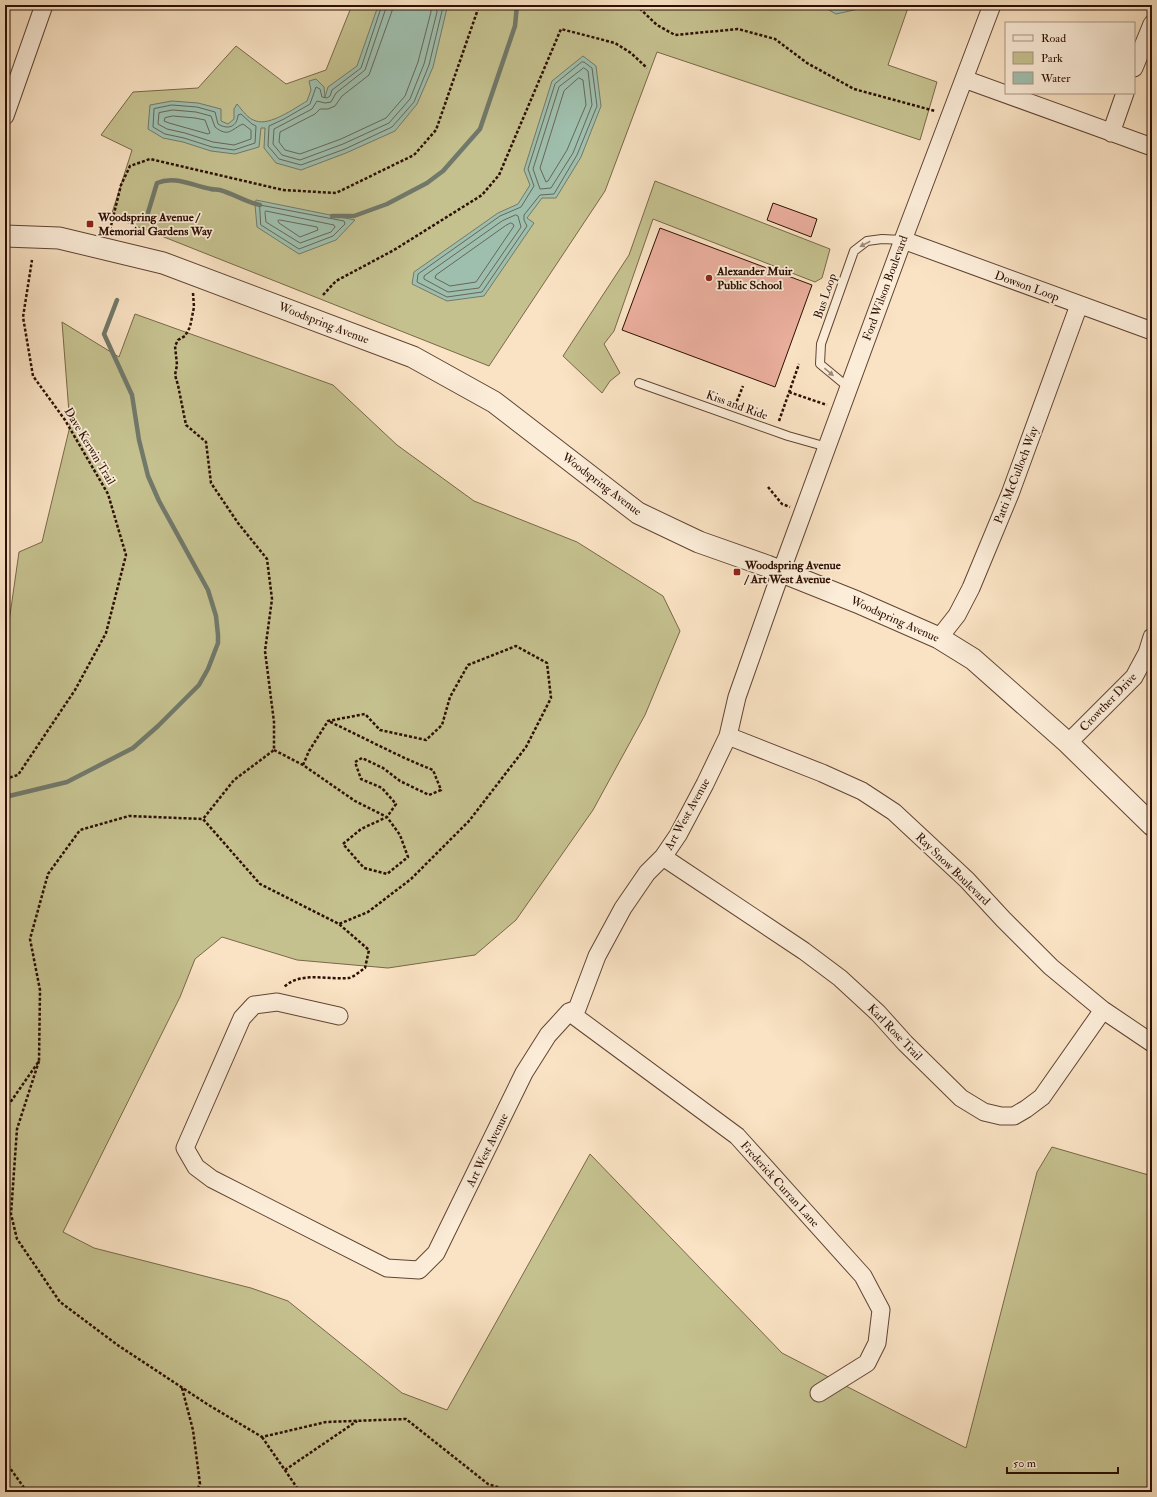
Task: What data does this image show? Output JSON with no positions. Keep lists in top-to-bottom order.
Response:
{
  "streets": {
    "street": [
      "Dowson Loop",
      "Ford Wilson Boulevard",
      "Woodspring Avenue",
      "Patti McCulloch Way",
      "Crowther Drive",
      "Art West Avenue",
      "Ray Snow Boulevard",
      "Karl Rose Trail",
      "Frederick Curran Lane"
    ],
    "lane": ["Bus Loop", "Kiss and Ride"],
    "path": ["Dave Kerwin Trail"]
  },
  "crossings": [
    ["Dowson Loop", "Ford Wilson Boulevard"],
    ["Dowson Loop", "Bus Loop"],
    ["Dowson Loop", "Patti McCulloch Way"],
    ["Ford Wilson Boulevard", "Bus Loop"],
    ["Ford Wilson Boulevard", "Woodspring Avenue"],
    ["Ford Wilson Boulevard", "Kiss and Ride"],
    ["Ford Wilson Boulevard", "Art West Avenue"],
    ["Woodspring Avenue", "Patti McCulloch Way"],
    ["Woodspring Avenue", "Crowther Drive"],
    ["Woodspring Avenue", "Art West Avenue"],
    ["Art West Avenue", "Ray Snow Boulevard"],
    ["Art West Avenue", "Karl Rose Trail"],
    ["Art West Avenue", "Frederick Curran Lane"],
    ["Ray Snow Boulevard", "Karl Rose Trail"]
  ],
  "places": {
    "transit": ["Woodspring Avenue / Memorial Gardens Way", "Woodspring Avenue / Art West Avenue"],
    "other": ["Alexander Muir Public School"]
  },
  "legend": ["Road", "Park", "Water"],
  "scale_bar": "50 m"
}
